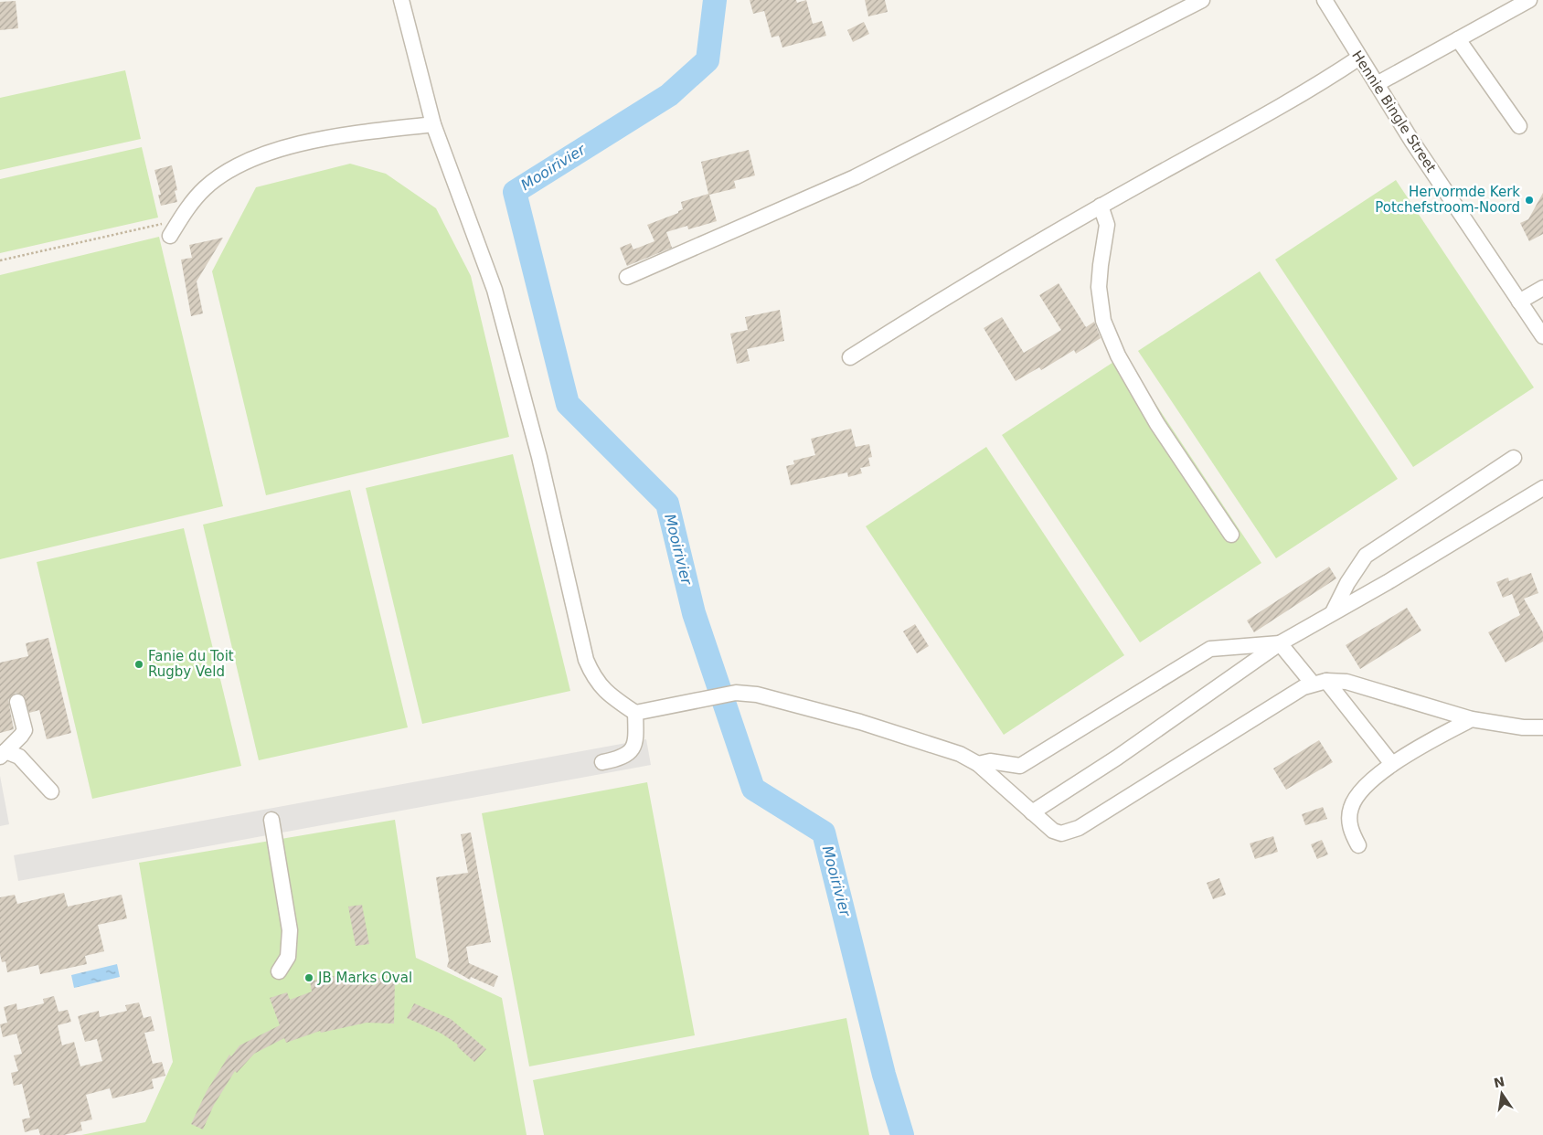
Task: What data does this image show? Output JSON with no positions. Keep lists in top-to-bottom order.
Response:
{
  "streets": {
    "street": ["Hennie Bingle Street"]
  },
  "water": ["Mooirivier"],
  "places": ["Hervormde Kerk Potchefstroom-Noord", "Fanie du Toit Rugby Veld", "JB Marks Oval"],
  "north": "top"
}
